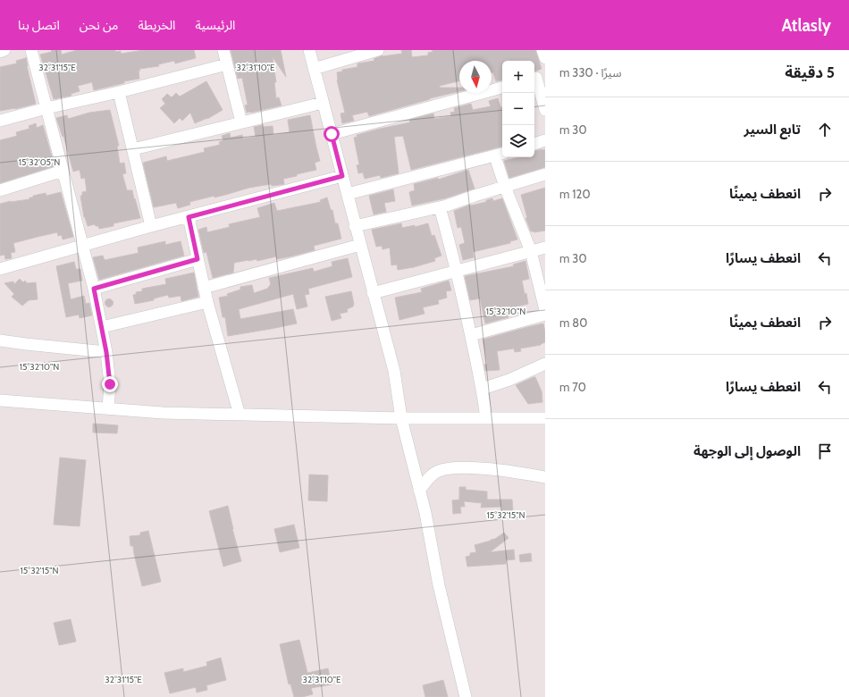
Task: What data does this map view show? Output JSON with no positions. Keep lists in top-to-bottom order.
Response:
{
  "north": "bottom",
  "page": {
    "header": "Atlasly",
    "nav": [
      "الرئيسية",
      "الخريطة",
      "من نحن",
      "اتصل بنا"
    ],
    "heading": ["5 دقيقة", "سيرًا · 330 m"],
    "map_buttons": ["+", "−"],
    "list": [
      ["تابع السير", "30 m"],
      ["انعطف يمينًا", "120 m"],
      ["انعطف يسارًا", "30 m"],
      ["انعطف يمينًا", "80 m"],
      ["انعطف يسارًا", "70 m"],
      "الوصول إلى الوجهة"
    ]
  },
  "coordinates": [
    "32°31'15\"E",
    "32°31'10\"E",
    "15°32'05\"N",
    "15°32'10\"N",
    "15°32'15\"N"
  ]
}
